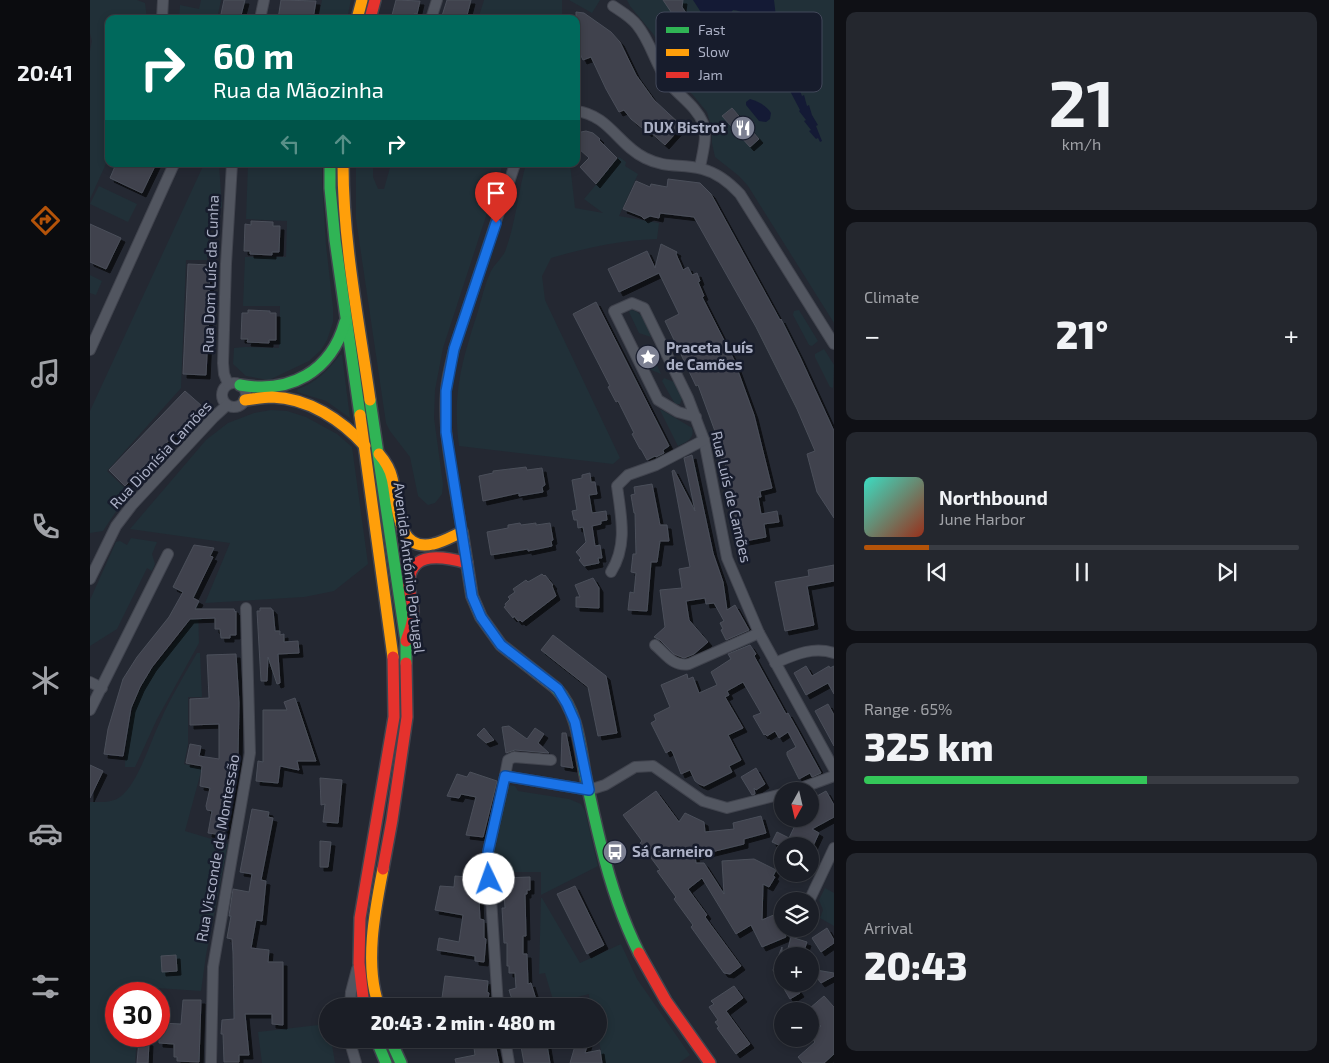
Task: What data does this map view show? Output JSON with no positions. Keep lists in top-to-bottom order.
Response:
{
  "streets": {
    "main road": ["Avenida António Portugal"],
    "street": [
      "Rua Dom Luís da Cunha",
      "Rua Dionísia Camões",
      "Rua Luís de Camões",
      "Rua Visconde de Montessão"
    ]
  },
  "crossings": [
    ["Rua Dom Luís da Cunha", "Rua Dionísia Camões"]
  ],
  "places": {
    "restaurant": ["DUX Bistrot"],
    "place": ["Praceta Luís de Camões"],
    "bus stop": ["Sá Carneiro"]
  },
  "legend": ["Fast", "Slow", "Jam"],
  "north": "bottom",
  "page": {
    "tabs": "20:41",
    "tile": [
      ["21", "km/h"],
      "Climate",
      ["Range · 65%", "325 km"],
      ["Arrival", "20:43"]
    ],
    "turn": ["60 m", "Rua da Mãozinha"],
    "heat": ["−", "21°", "+"],
    "song": ["Northbound", "June Harbor"],
    "map_buttons": ["+", "−"],
    "limit": "30",
    "trip": "20:43 · 2 min · 480 m"
  }
}
